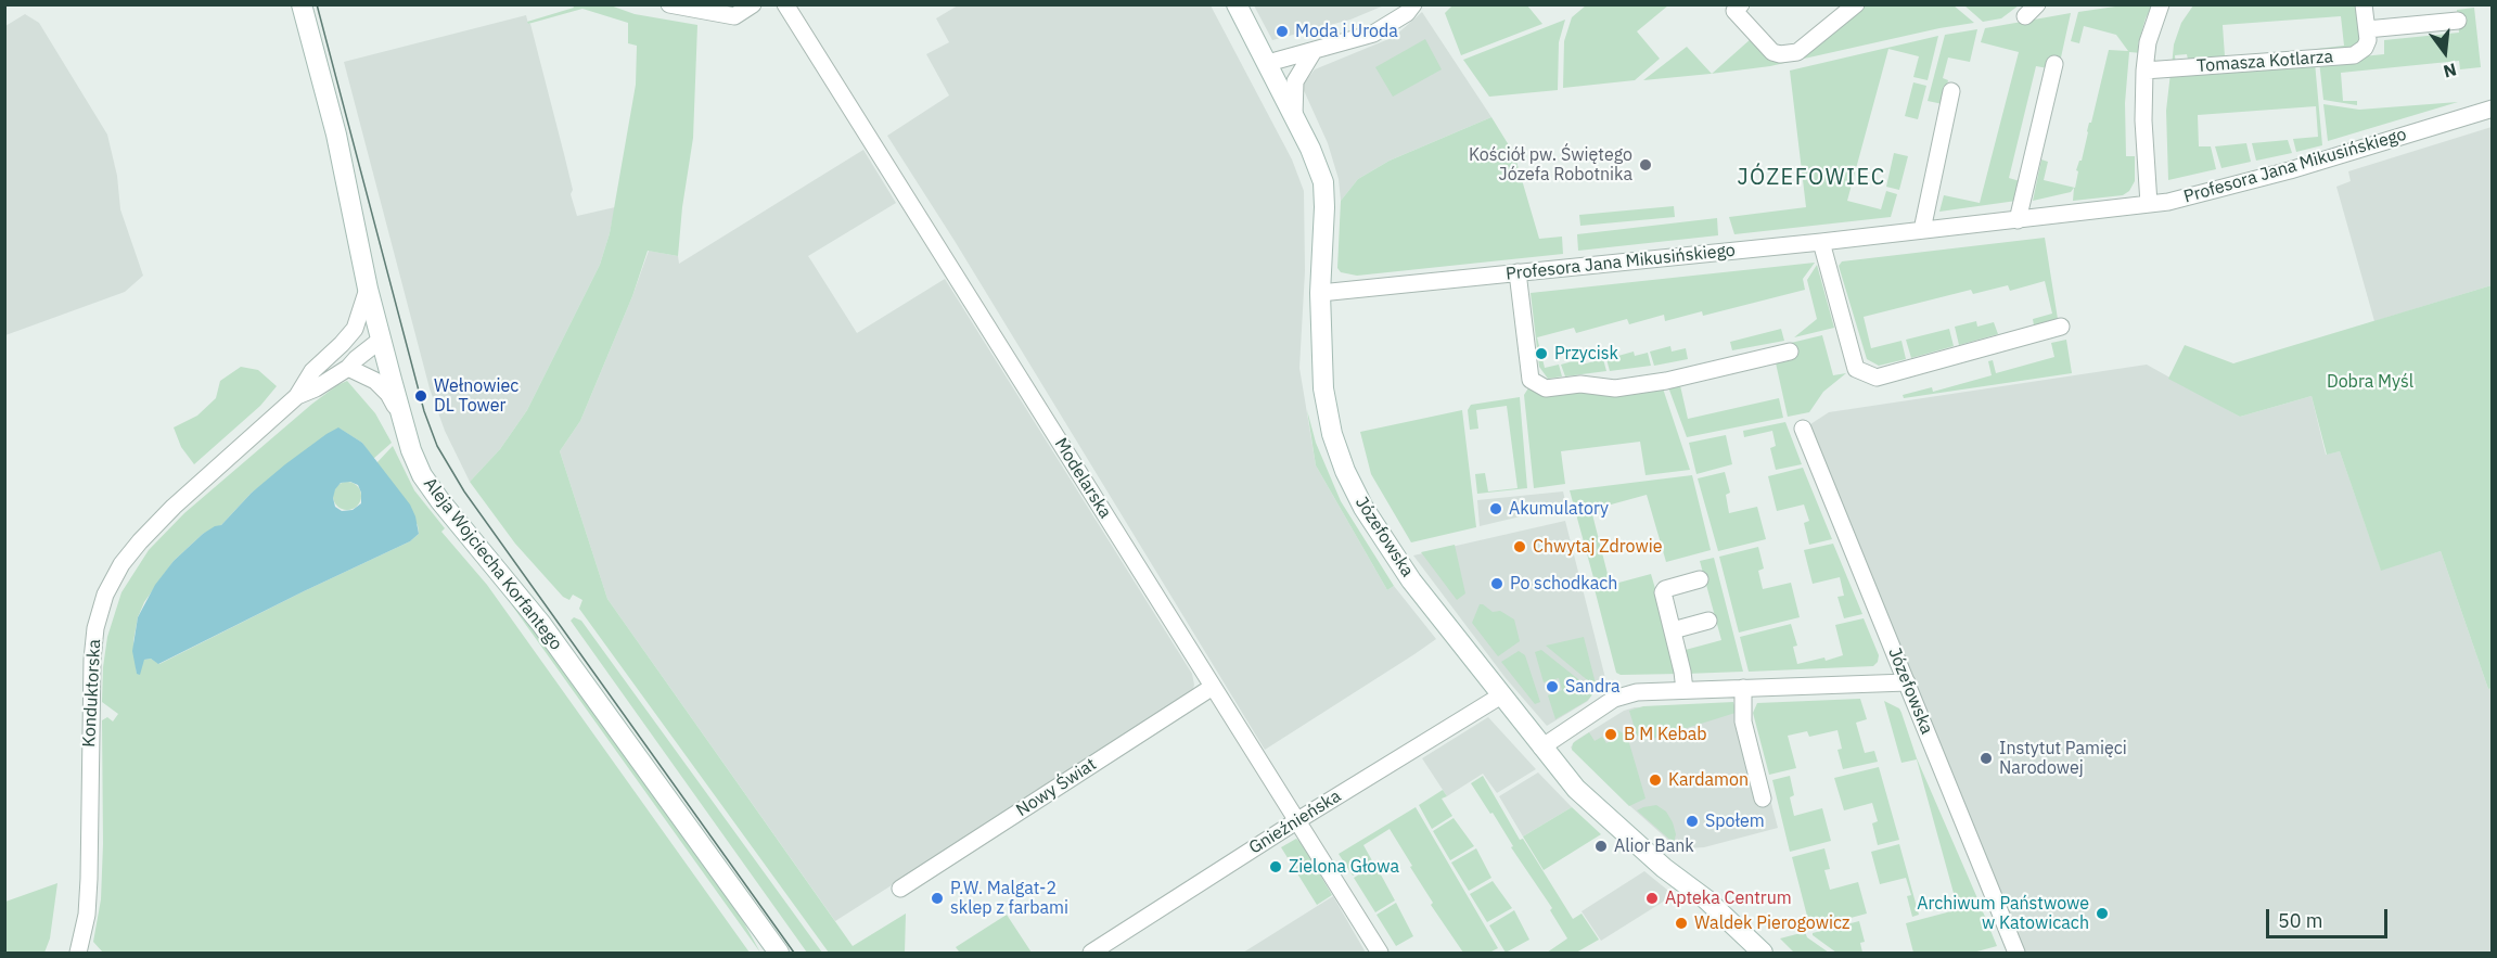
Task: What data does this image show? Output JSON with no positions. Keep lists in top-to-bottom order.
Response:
{
  "streets": {
    "street": [
      "Tomasza Kotlarza",
      "Profesora Jana Mikusińskiego",
      "Modelarska",
      "Józefowska",
      "Aleja Wojciecha Korfantego",
      "Konduktorska",
      "Nowy Świat",
      "Gnieźnieńska"
    ]
  },
  "crossings": [
    ["Profesora Jana Mikusińskiego", "Józefowska"],
    ["Modelarska", "Nowy Świat"],
    ["Modelarska", "Gnieźnieńska"],
    ["Józefowska", "Gnieźnieńska"],
    ["Aleja Wojciecha Korfantego", "Konduktorska"]
  ],
  "districts": ["JÓZEFOWIEC"],
  "parks": ["Dobra Myśl"],
  "places": [
    "Moda i Uroda",
    "Kościół pw. Świętego Józefa Robotnika",
    "Przycisk",
    "Wełnowiec DL Tower",
    "Akumulatory",
    "Chwytaj Zdrowie",
    "Po schodkach",
    "Sandra",
    "B M Kebab",
    "Instytut Pamięci Narodowej",
    "Kardamon",
    "Społem",
    "Alior Bank",
    "Zielona Głowa",
    "P.W. Malgat-2 sklep z farbami",
    "Apteka Centrum",
    "Archiwum Państwowe w Katowicach",
    "Waldek Pierogowicz"
  ],
  "scale_bar": "50 m",
  "north": "bottom"
}
